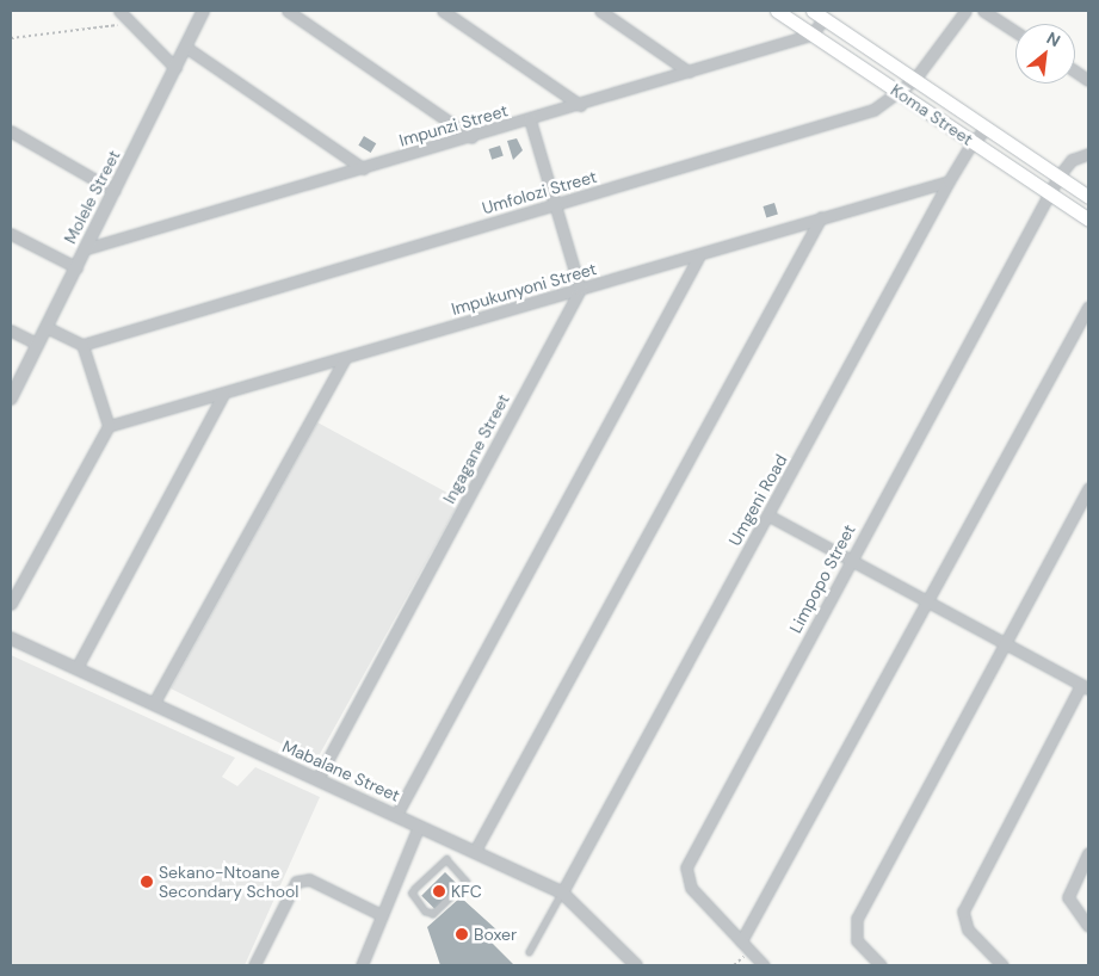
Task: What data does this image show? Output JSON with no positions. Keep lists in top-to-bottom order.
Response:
{
  "streets": {
    "main road": ["Koma Street"],
    "street": [
      "Impunzi Street",
      "Umfolozi Street",
      "Molele Street",
      "Impukunyoni Street",
      "Ingagane Street",
      "Umgeni Road",
      "Limpopo Street",
      "Mabalane Street"
    ]
  },
  "crossings": [
    ["Koma Street", "Impunzi Street"],
    ["Koma Street", "Umfolozi Street"],
    ["Koma Street", "Umgeni Road"],
    ["Koma Street", "Limpopo Street"],
    ["Impunzi Street", "Molele Street"],
    ["Impukunyoni Street", "Ingagane Street"],
    ["Impukunyoni Street", "Umgeni Road"],
    ["Ingagane Street", "Mabalane Street"],
    ["Umgeni Road", "Mabalane Street"]
  ],
  "places": ["Sekano-Ntoane Secondary School", "KFC", "Boxer"],
  "north": "top right"
}
